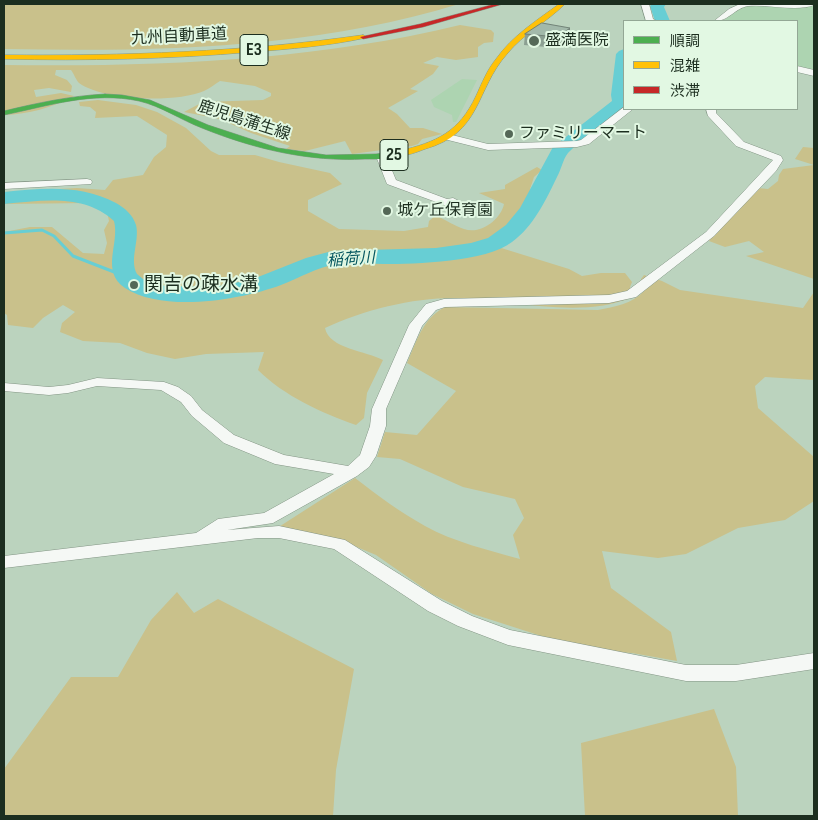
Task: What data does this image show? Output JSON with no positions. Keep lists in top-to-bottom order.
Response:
{
  "streets": {
    "main road": [
      "九州自動車道",
      "E3",
      "鹿児島蒲生線",
      "25"
    ]
  },
  "water": ["稲荷川"],
  "places": [
    "盛満医院",
    "ファミリーマート",
    "城ケ丘保育園",
    "関吉の疎水溝"
  ],
  "legend": ["順調", "混雑", "渋滞"]
}
